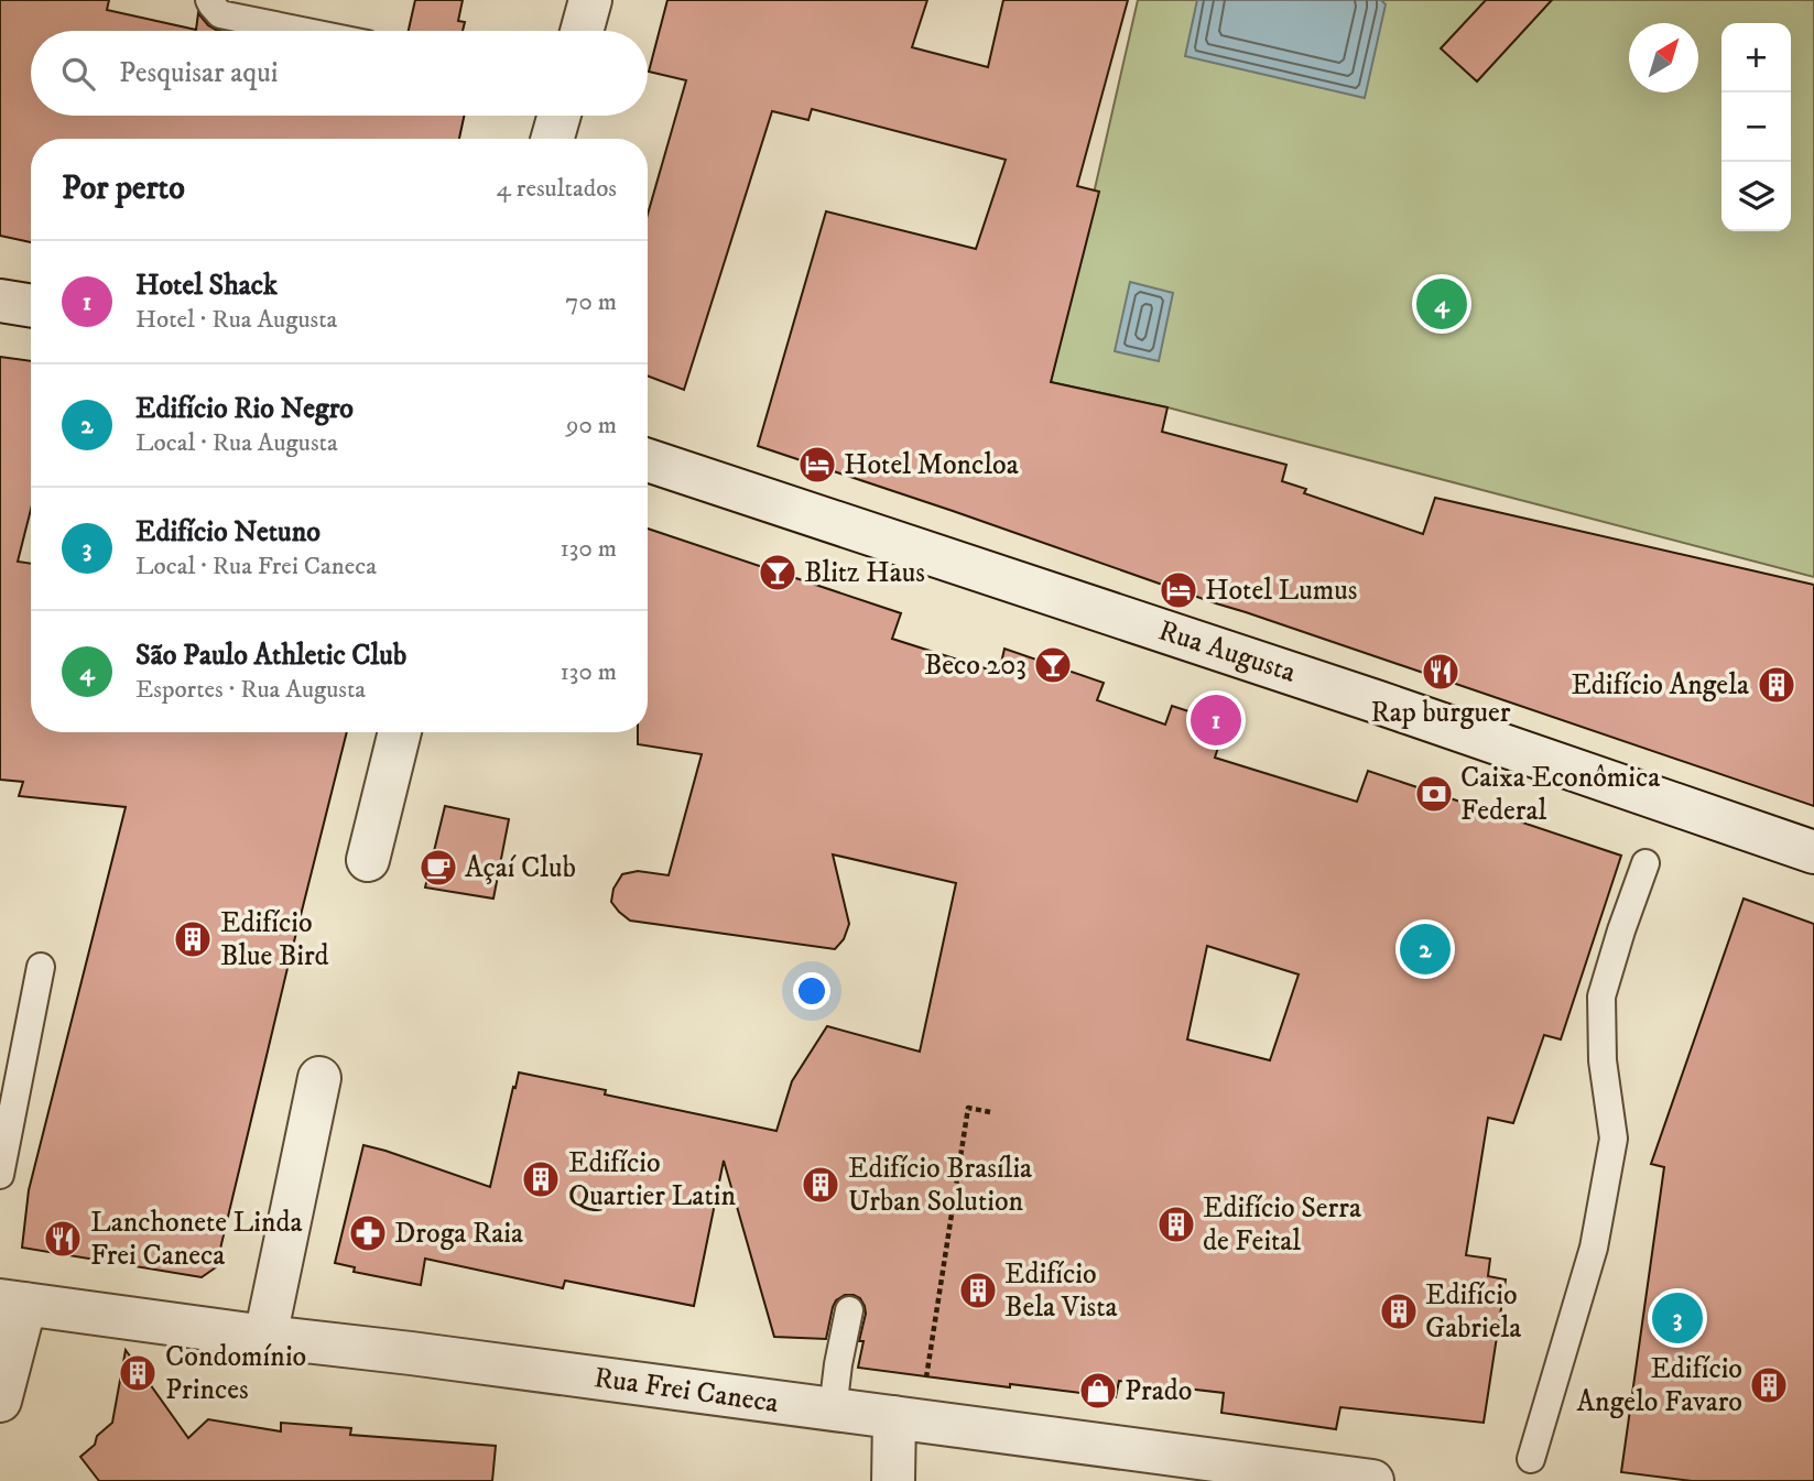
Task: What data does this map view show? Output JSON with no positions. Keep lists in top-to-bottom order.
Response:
{
  "streets": {
    "street": ["Rua Augusta", "Rua Frei Caneca"]
  },
  "places": {
    "hotel": ["Hotel Moncloa", "Hotel Lumus"],
    "bar": ["Blitz Haus", "Beco 203"],
    "restaurant": ["Rap burguer", "Lanchonete Linda Frei Caneca"],
    "building": [
      "Edifício Angela",
      "Edifício Blue Bird",
      "Edifício Quartier Latin",
      "Edifício Brasília Urban Solution",
      "Edifício Serra de Feital",
      "Edifício Bela Vista",
      "Edifício Gabriela",
      "Condomínio Princes",
      "Edifício Angelo Favaro"
    ],
    "bank": ["Caixa Econômica Federal"],
    "cafe": ["Açaí Club"],
    "pharmacy": ["Droga Raia"],
    "shop": ["Prado"]
  },
  "north": "top right",
  "page": {
    "map_buttons": ["+", "−"],
    "search": "Pesquisar aqui",
    "heading": ["Por perto", "4 resultados"],
    "list": [
      {
        "mark": "1",
        "name": "Hotel Shack",
        "note": "Hotel · Rua Augusta",
        "value": "70 m"
      },
      {
        "mark": "2",
        "name": "Edifício Rio Negro",
        "note": "Local · Rua Augusta",
        "value": "90 m"
      },
      {
        "mark": "3",
        "name": "Edifício Netuno",
        "note": "Local · Rua Frei Caneca",
        "value": "130 m"
      },
      {
        "mark": "4",
        "name": "São Paulo Athletic Club",
        "note": "Esportes · Rua Augusta",
        "value": "130 m"
      }
    ],
    "pins": [
      "4",
      "1",
      "2",
      "3"
    ]
  }
}
